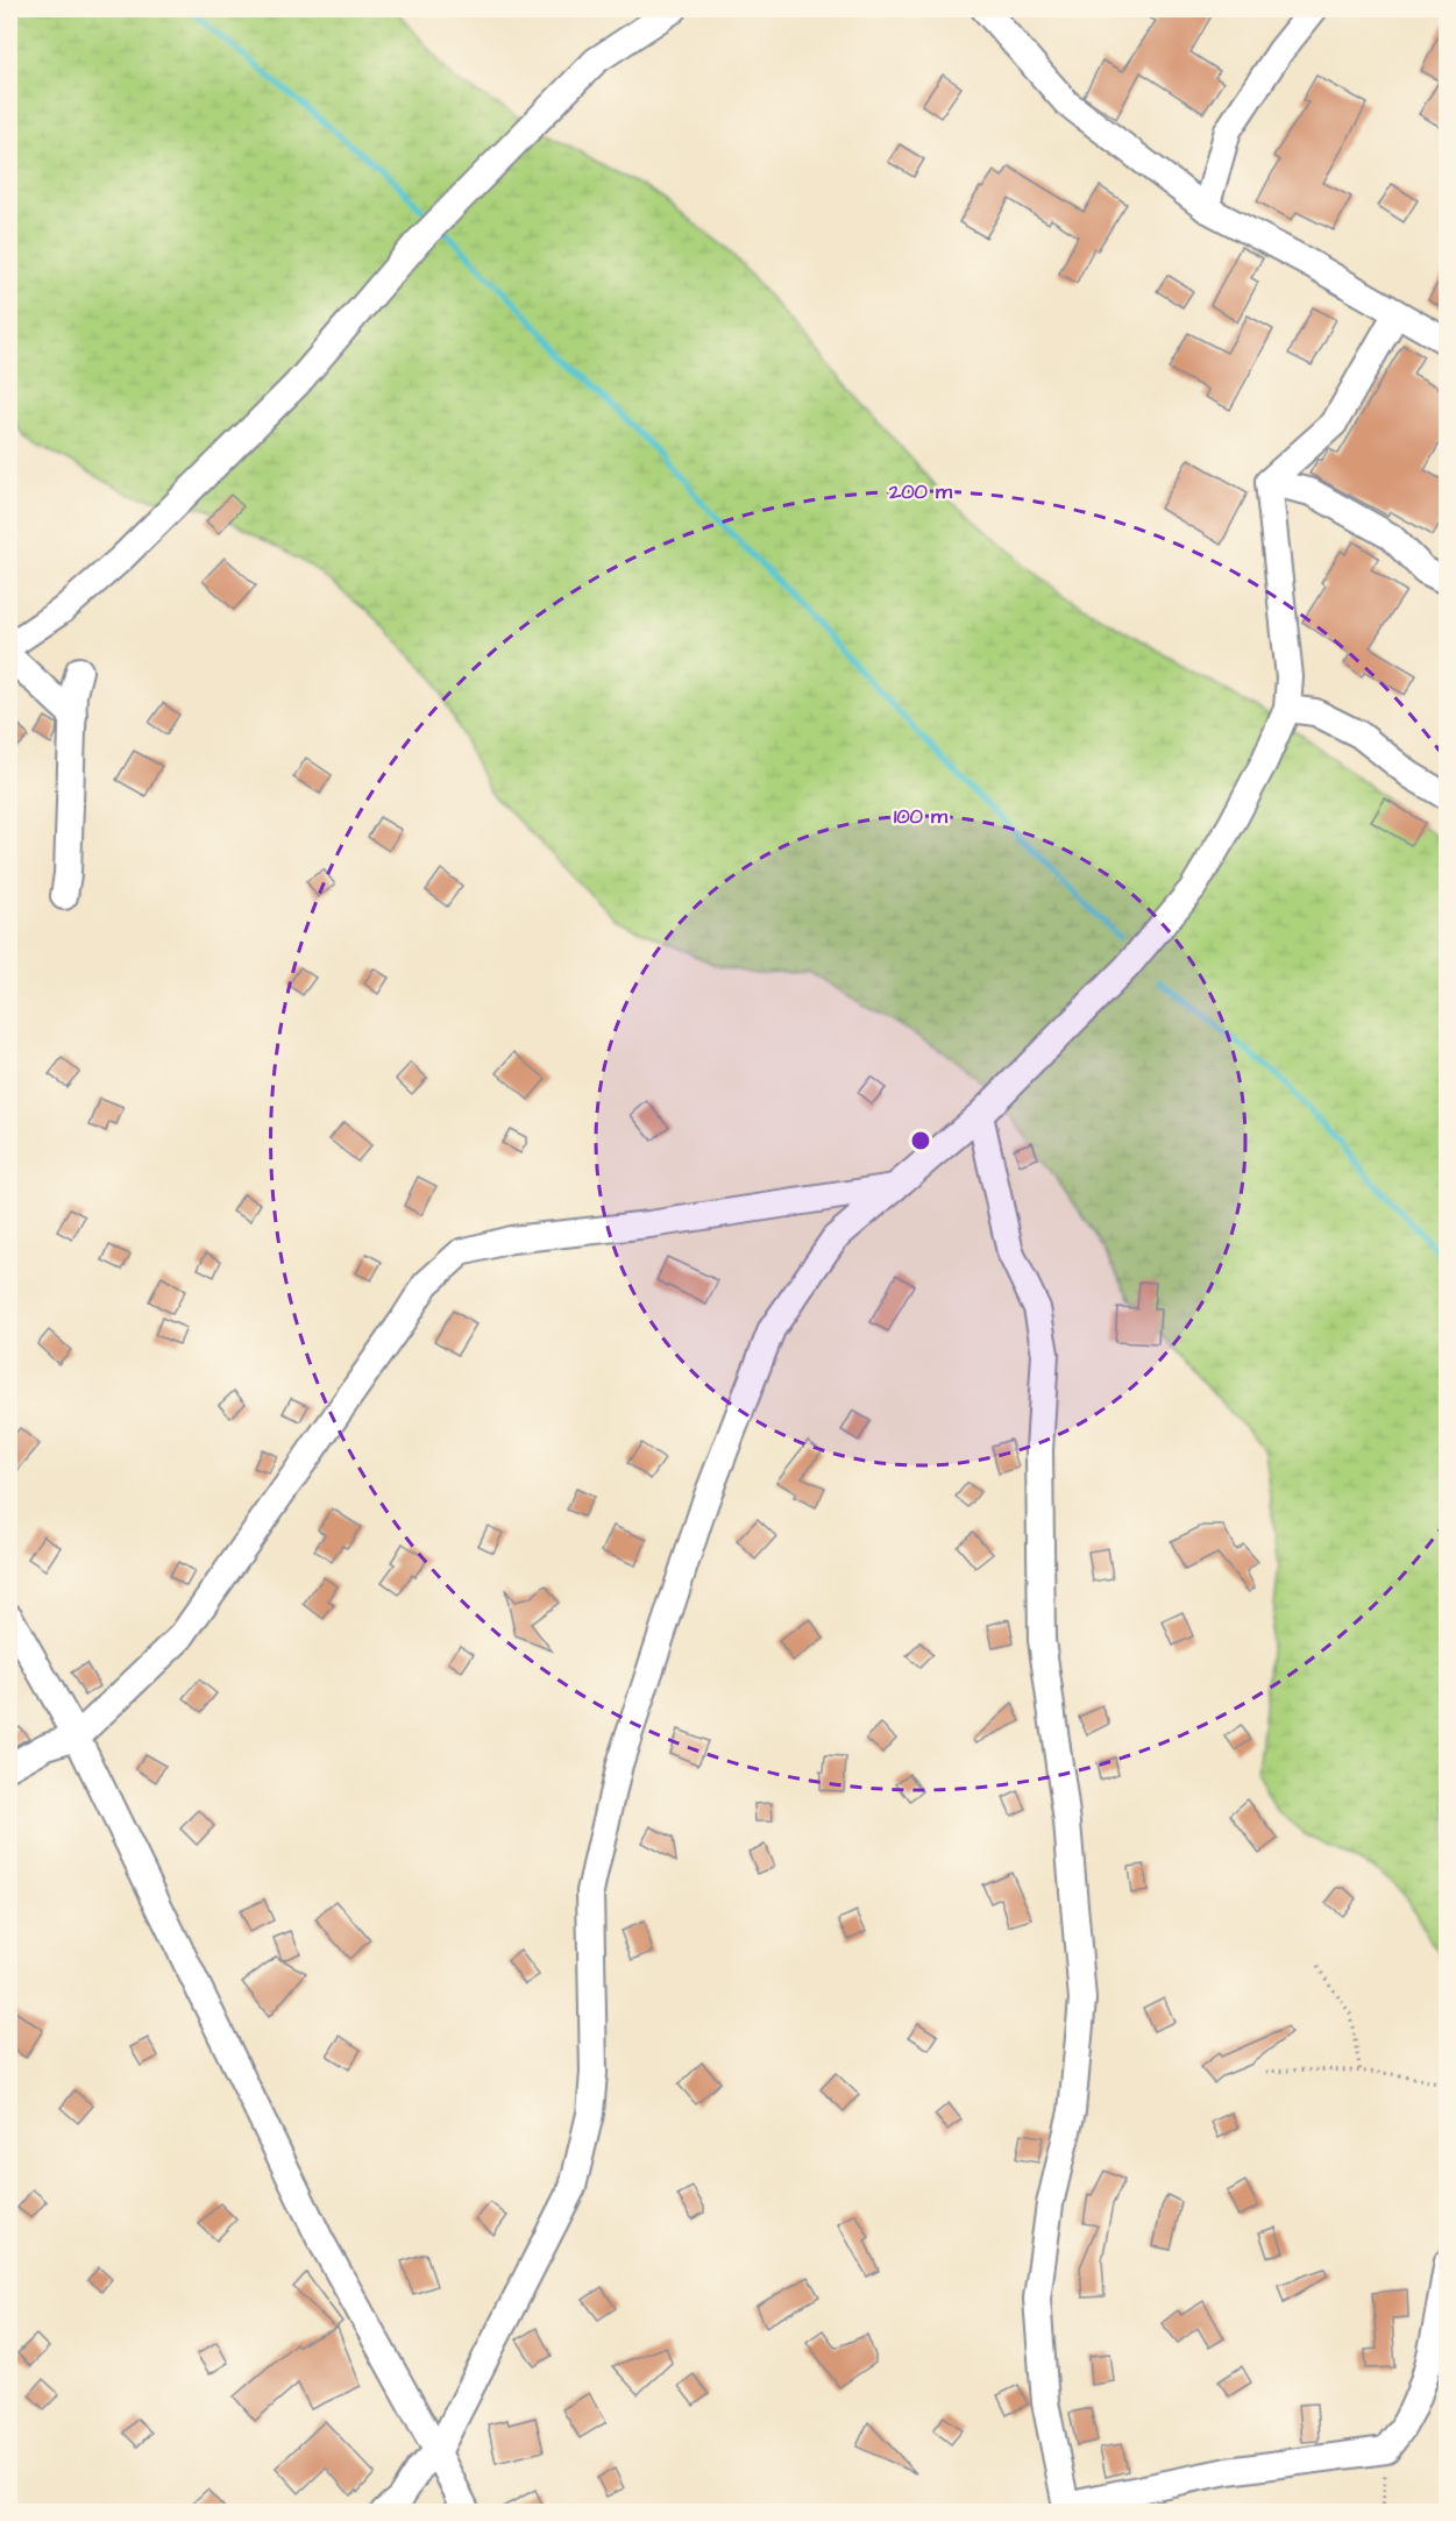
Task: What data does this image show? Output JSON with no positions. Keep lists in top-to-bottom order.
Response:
{
  "rings": ["200 m", "100 m"]
}
